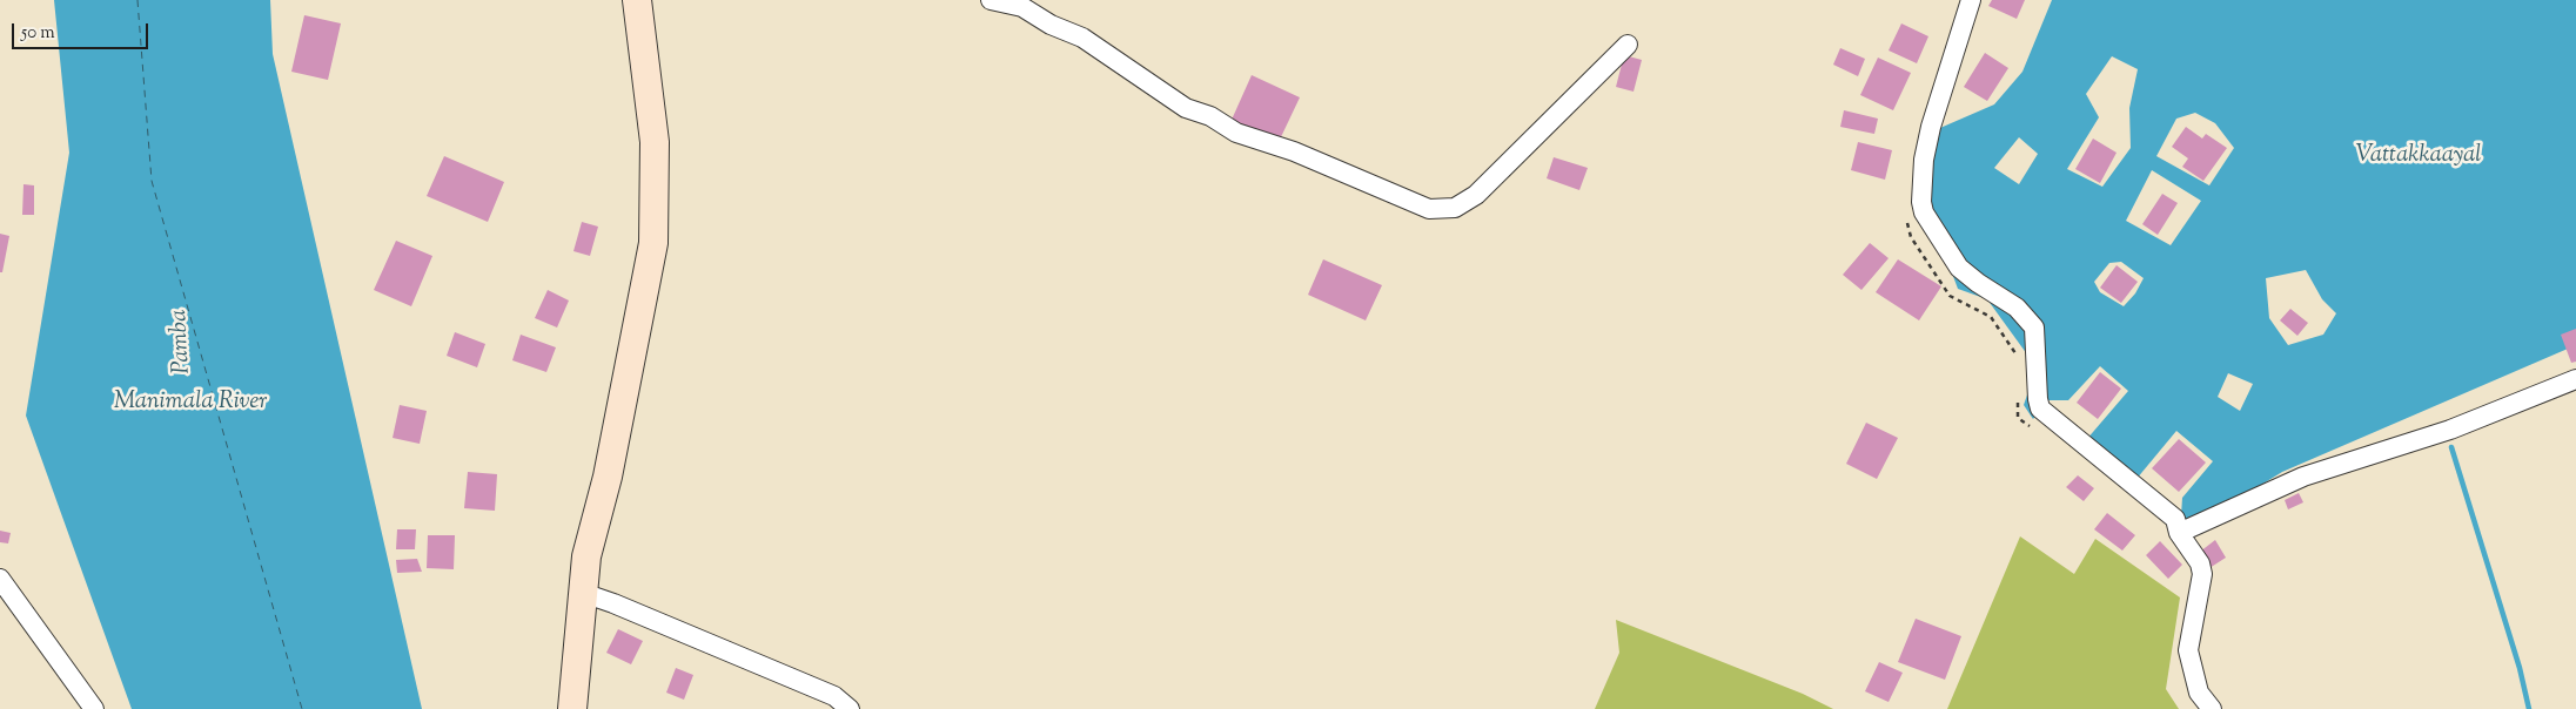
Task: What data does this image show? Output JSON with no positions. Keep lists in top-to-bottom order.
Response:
{
  "water": ["Vattakkaayal", "Pamba", "Manimala River"],
  "scale_bar": "50 m"
}
